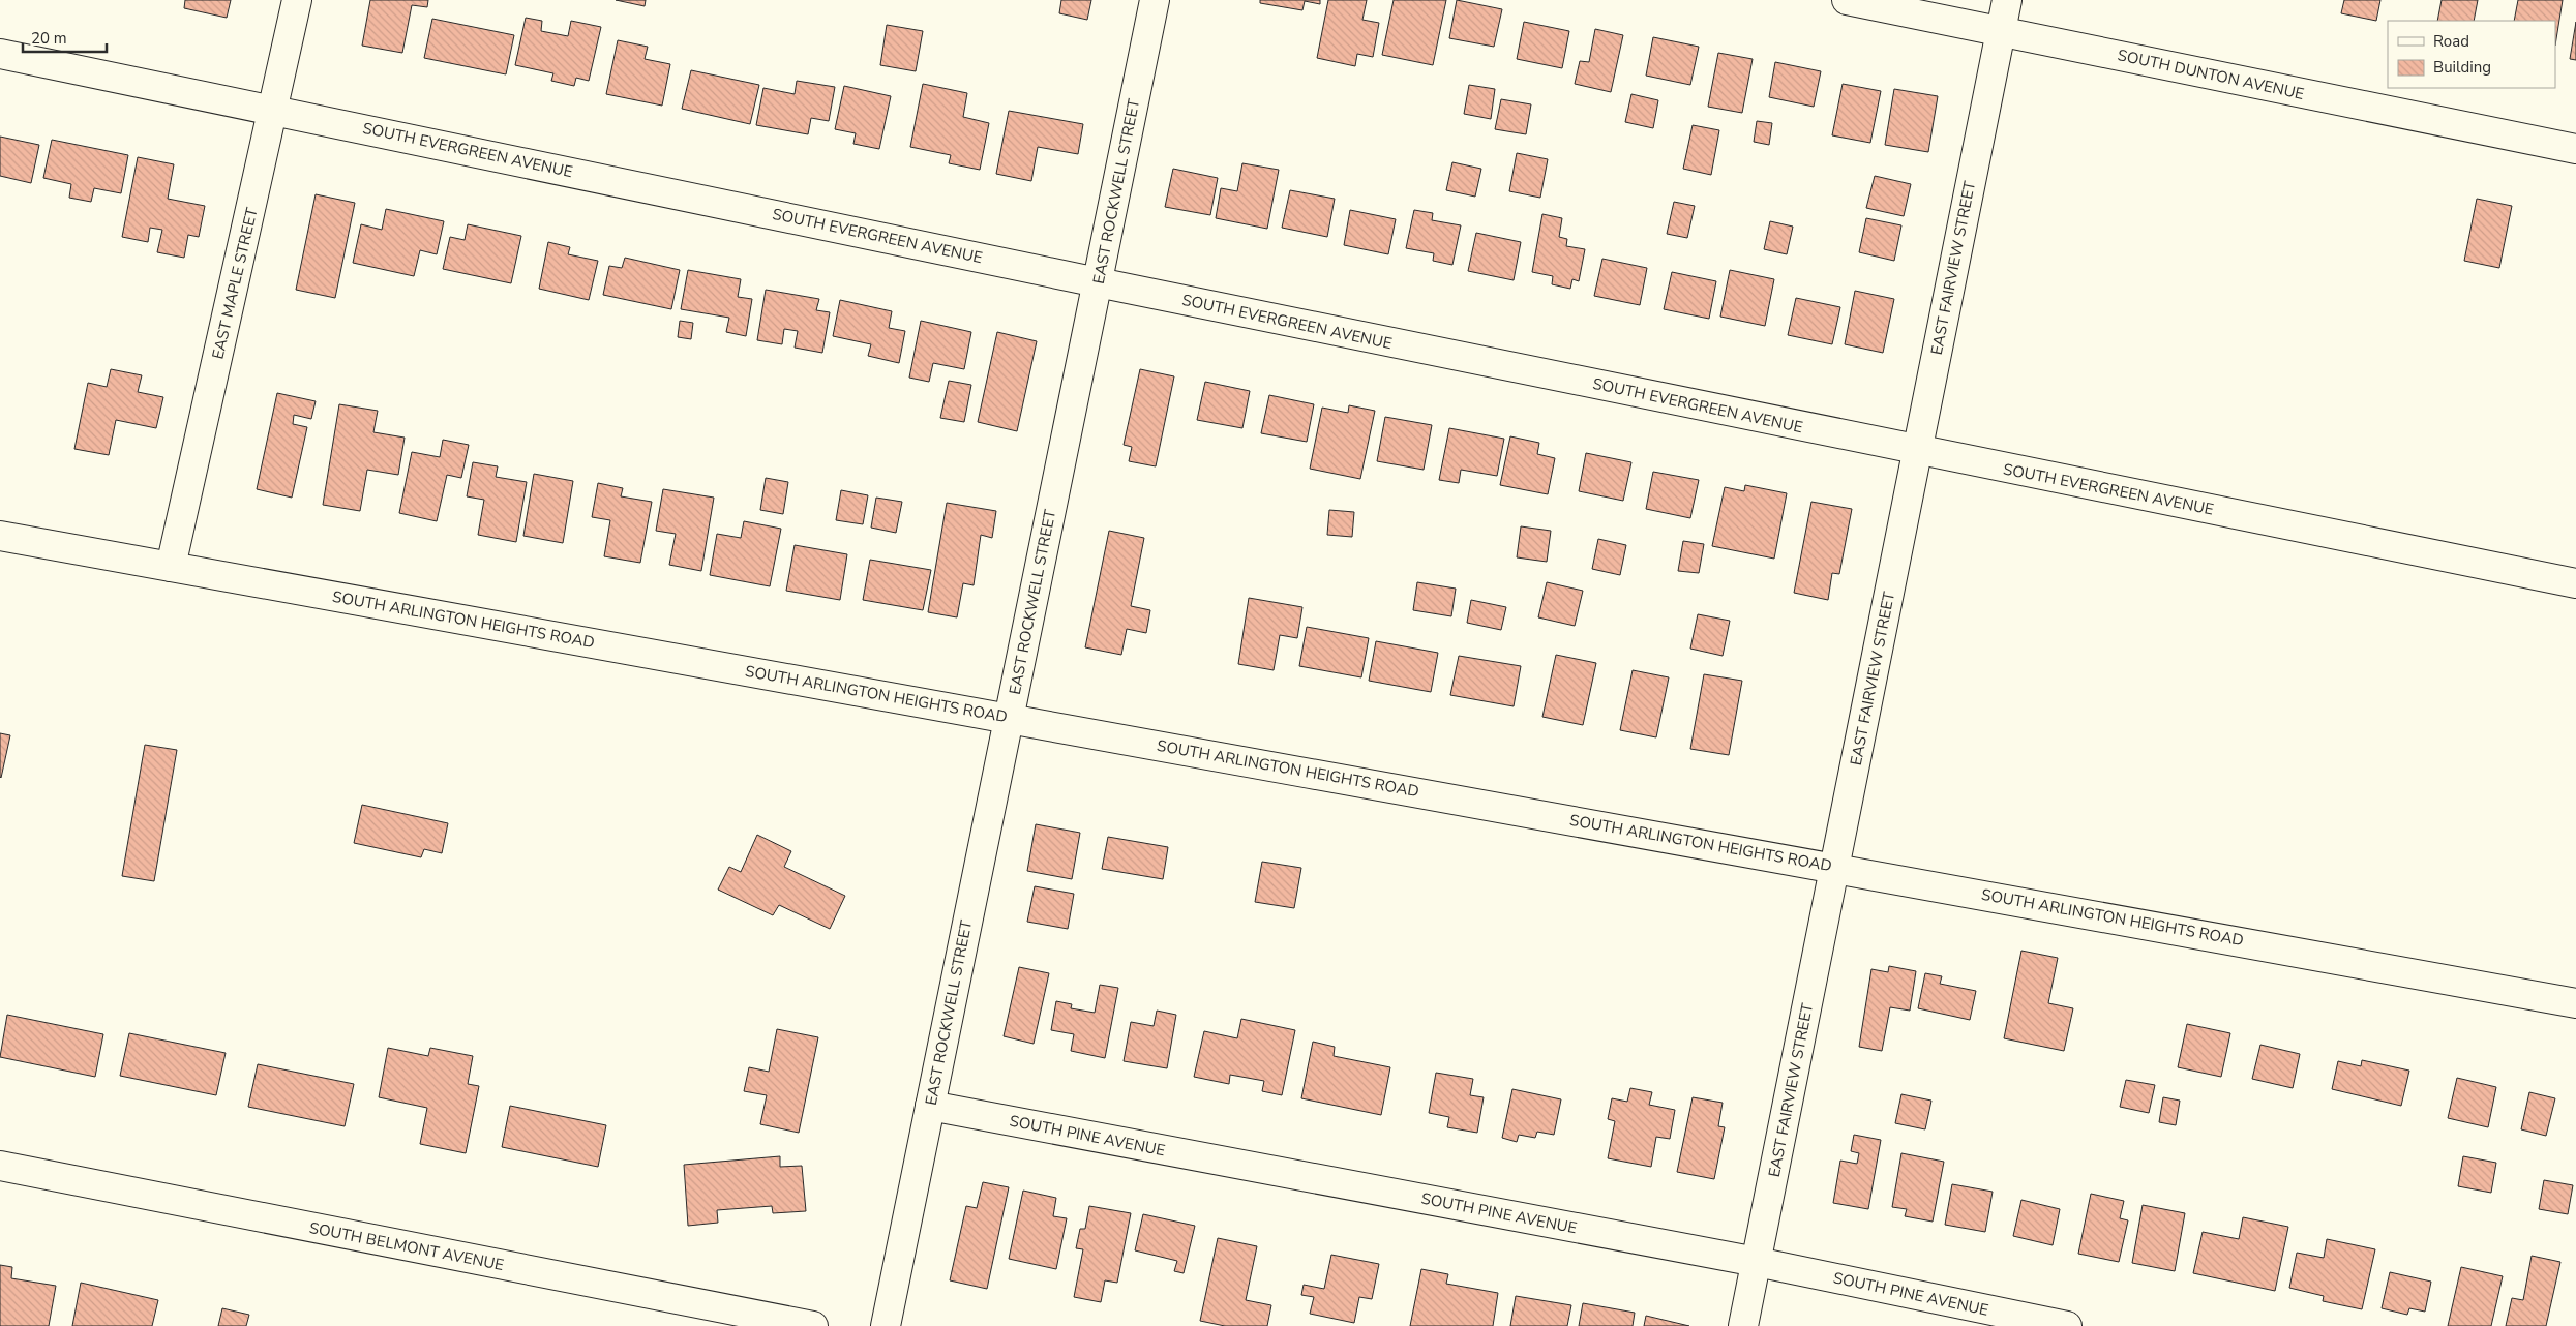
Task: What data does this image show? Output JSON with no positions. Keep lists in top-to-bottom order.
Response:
{
  "streets": {
    "street": [
      "SOUTH DUNTON AVENUE",
      "SOUTH EVERGREEN AVENUE",
      "EAST ROCKWELL STREET",
      "EAST FAIRVIEW STREET",
      "EAST MAPLE STREET",
      "SOUTH ARLINGTON HEIGHTS ROAD",
      "SOUTH PINE AVENUE",
      "SOUTH BELMONT AVENUE"
    ]
  },
  "crossings": [
    ["SOUTH DUNTON AVENUE", "EAST FAIRVIEW STREET"],
    ["SOUTH EVERGREEN AVENUE", "EAST ROCKWELL STREET"],
    ["SOUTH EVERGREEN AVENUE", "EAST FAIRVIEW STREET"],
    ["SOUTH EVERGREEN AVENUE", "EAST MAPLE STREET"],
    ["EAST ROCKWELL STREET", "SOUTH ARLINGTON HEIGHTS ROAD"],
    ["EAST ROCKWELL STREET", "SOUTH PINE AVENUE"],
    ["EAST FAIRVIEW STREET", "SOUTH ARLINGTON HEIGHTS ROAD"],
    ["EAST FAIRVIEW STREET", "SOUTH PINE AVENUE"],
    ["EAST MAPLE STREET", "SOUTH ARLINGTON HEIGHTS ROAD"]
  ],
  "legend": ["Road", "Building"],
  "scale_bar": "20 m"
}
